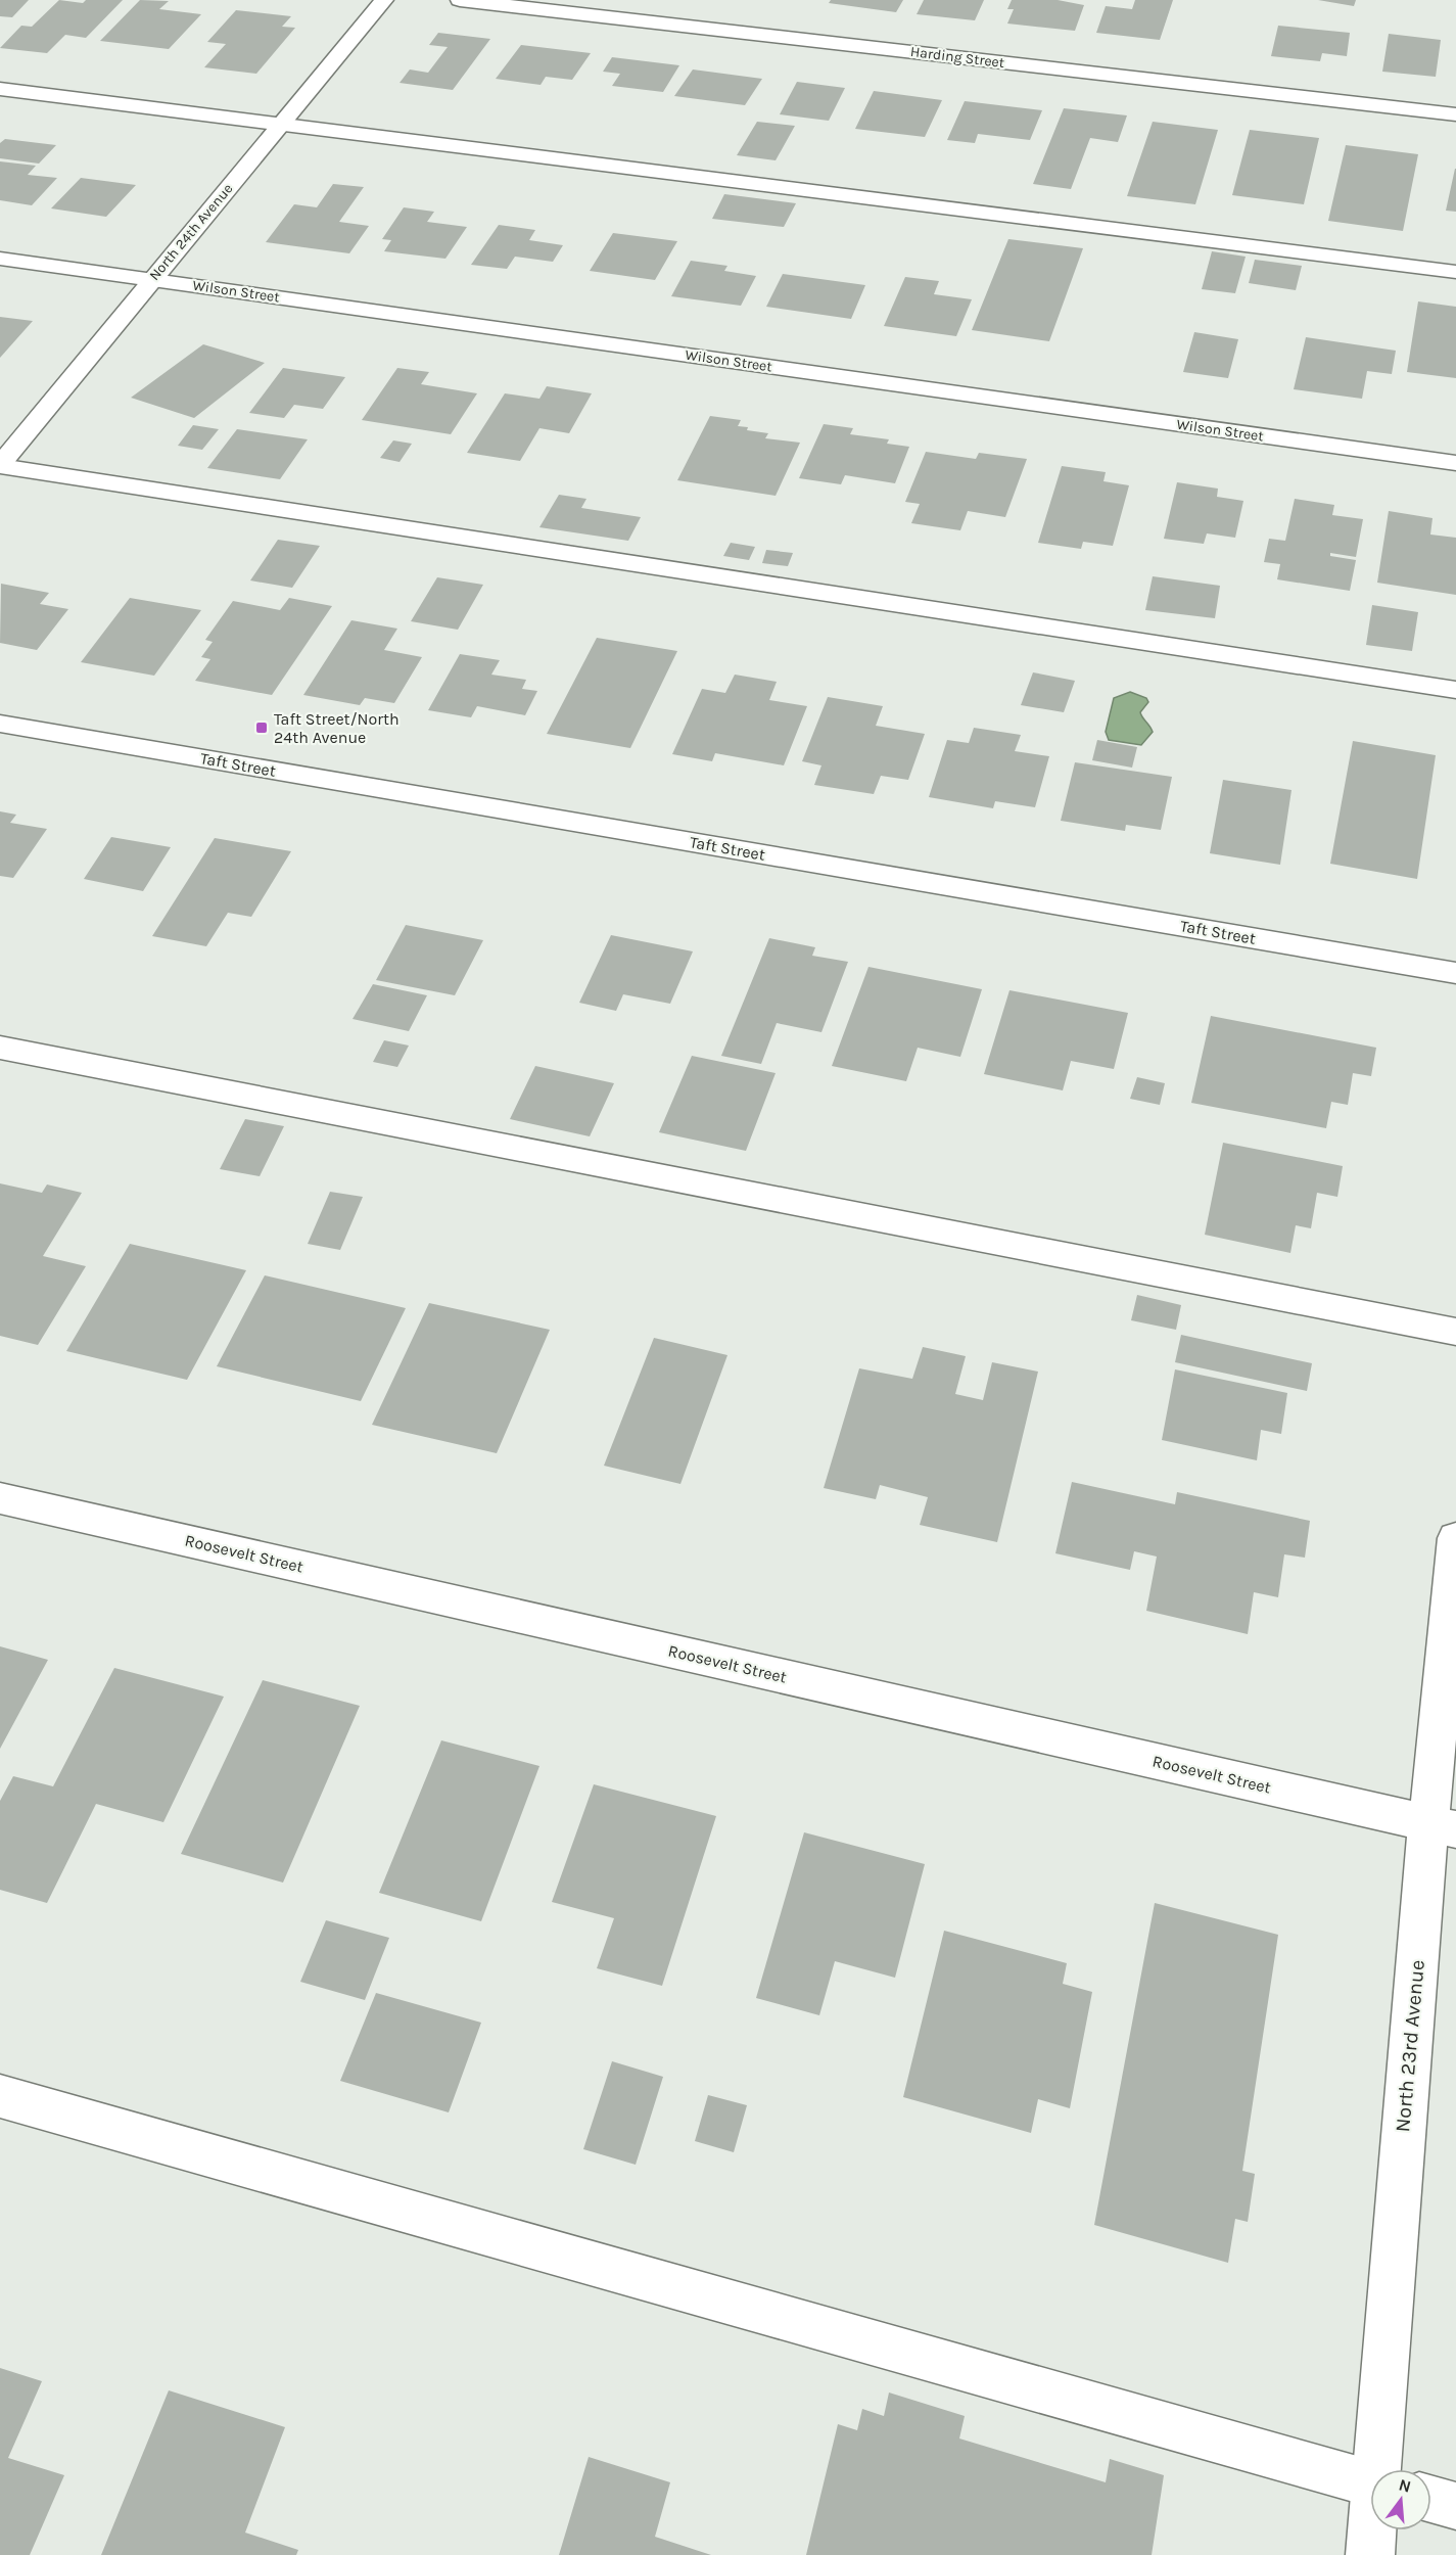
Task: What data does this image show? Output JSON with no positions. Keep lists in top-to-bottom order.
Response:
{
  "streets": {
    "street": [
      "Harding Street",
      "North 24th Avenue",
      "Wilson Street",
      "Taft Street",
      "Roosevelt Street",
      "North 23rd Avenue"
    ]
  },
  "crossings": [
    ["North 24th Avenue", "Wilson Street"],
    ["Roosevelt Street", "North 23rd Avenue"]
  ],
  "places": {
    "transit": ["Taft Street/North 24th Avenue"]
  },
  "north": "top"
}
